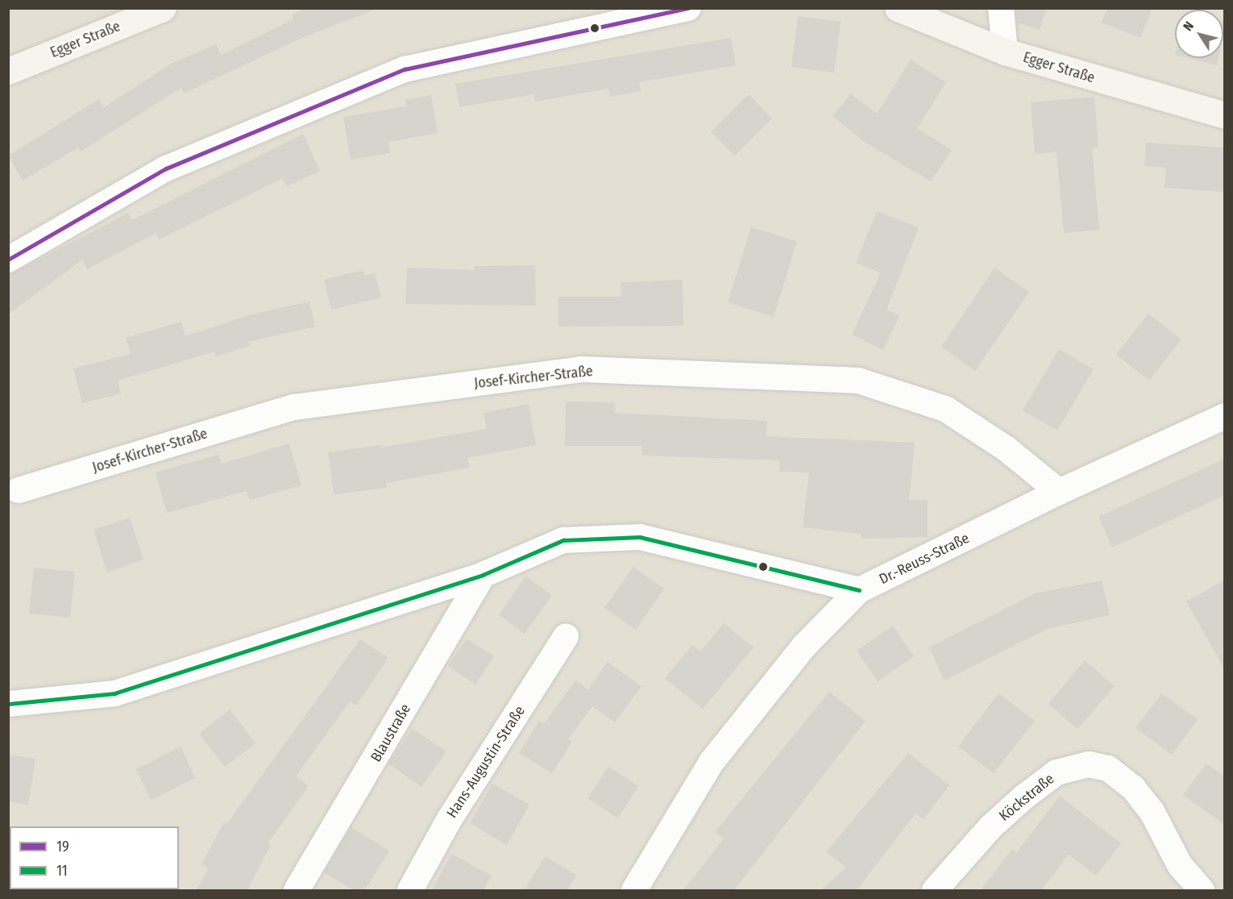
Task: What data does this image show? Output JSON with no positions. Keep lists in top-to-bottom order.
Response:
{
  "streets": {
    "street": [
      "Egger Straße",
      "Josef-Kircher-Straße",
      "Dr.-Reuss-Straße",
      "Blaustraße",
      "Hans-Augustin-Straße",
      "Köckstraße"
    ]
  },
  "crossings": [
    ["Josef-Kircher-Straße", "Dr.-Reuss-Straße"]
  ],
  "lines": ["transit line 19", "transit line 11"],
  "legend": ["19", "11"],
  "north": "top left"
}
